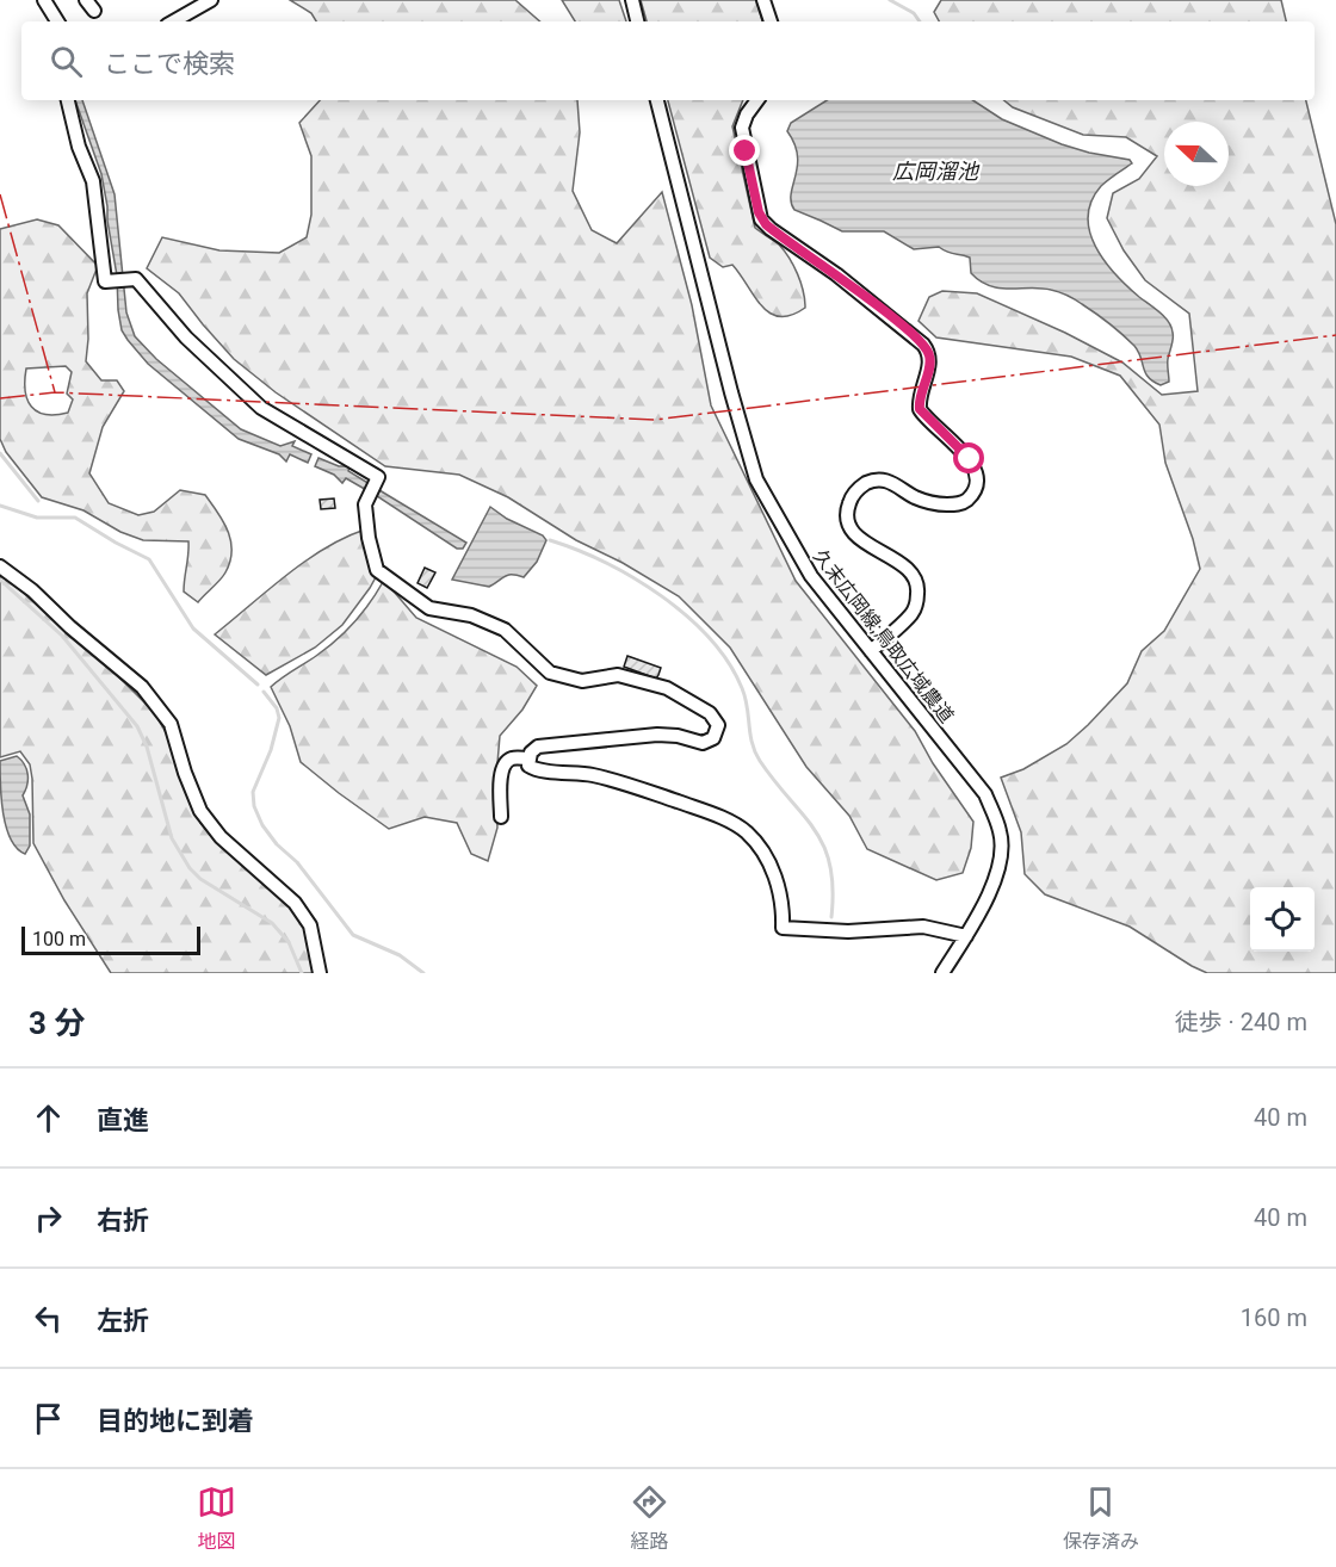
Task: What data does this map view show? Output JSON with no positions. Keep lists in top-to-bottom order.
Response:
{
  "streets": {
    "street": ["久末広岡線;鳥取広域農道"]
  },
  "water": ["広岡溜池"],
  "scale_bar": "100 m",
  "north": "left",
  "page": {
    "search": "ここで検索",
    "scale": "100 m",
    "heading": ["3 分", "徒歩 · 240 m"],
    "list": [
      ["直進", "40 m"],
      ["右折", "40 m"],
      ["左折", "160 m"],
      "目的地に到着"
    ],
    "nav": ["地図", "経路", "保存済み"]
  }
}
